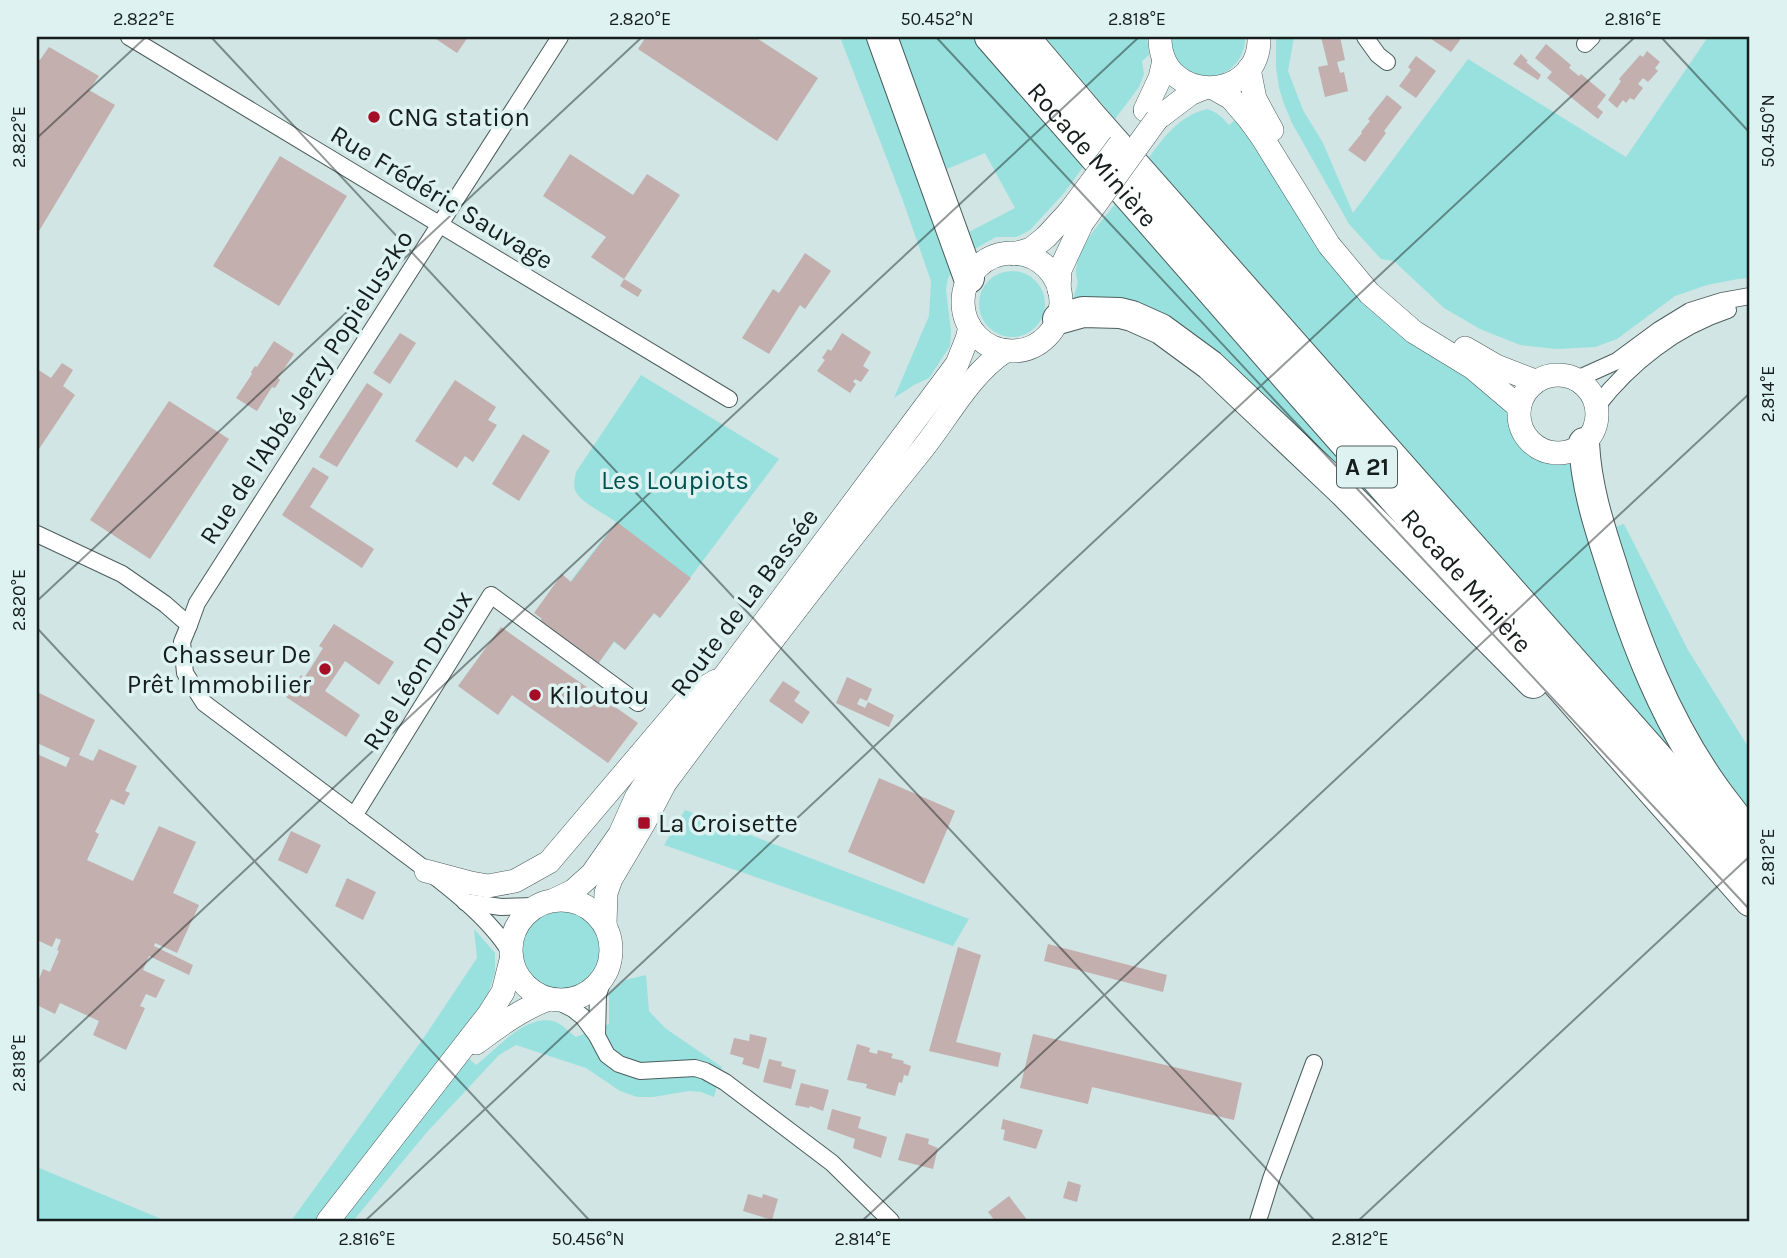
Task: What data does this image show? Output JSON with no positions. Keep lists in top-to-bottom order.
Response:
{
  "streets": {
    "highway": ["Rocade Minière", "A 21"],
    "main road": ["Route de La Bassée"],
    "street": ["Rue Frédéric Sauvage", "Rue de l'Abbé Jerzy Popieluszko", "Rue Léon Droux"]
  },
  "crossings": [
    ["Rue Frédéric Sauvage", "Rue de l'Abbé Jerzy Popieluszko"]
  ],
  "parks": ["Les Loupiots"],
  "places": {
    "other": ["CNG station", "Chasseur De Prêt Immobilier", "Kiloutou"],
    "transit": ["La Croisette"]
  },
  "coordinates": [
    "2.822°E",
    "2.820°E",
    "50.452°N",
    "2.818°E",
    "2.816°E",
    "50.450°N",
    "2.814°E",
    "2.812°E",
    "50.456°N"
  ]
}
